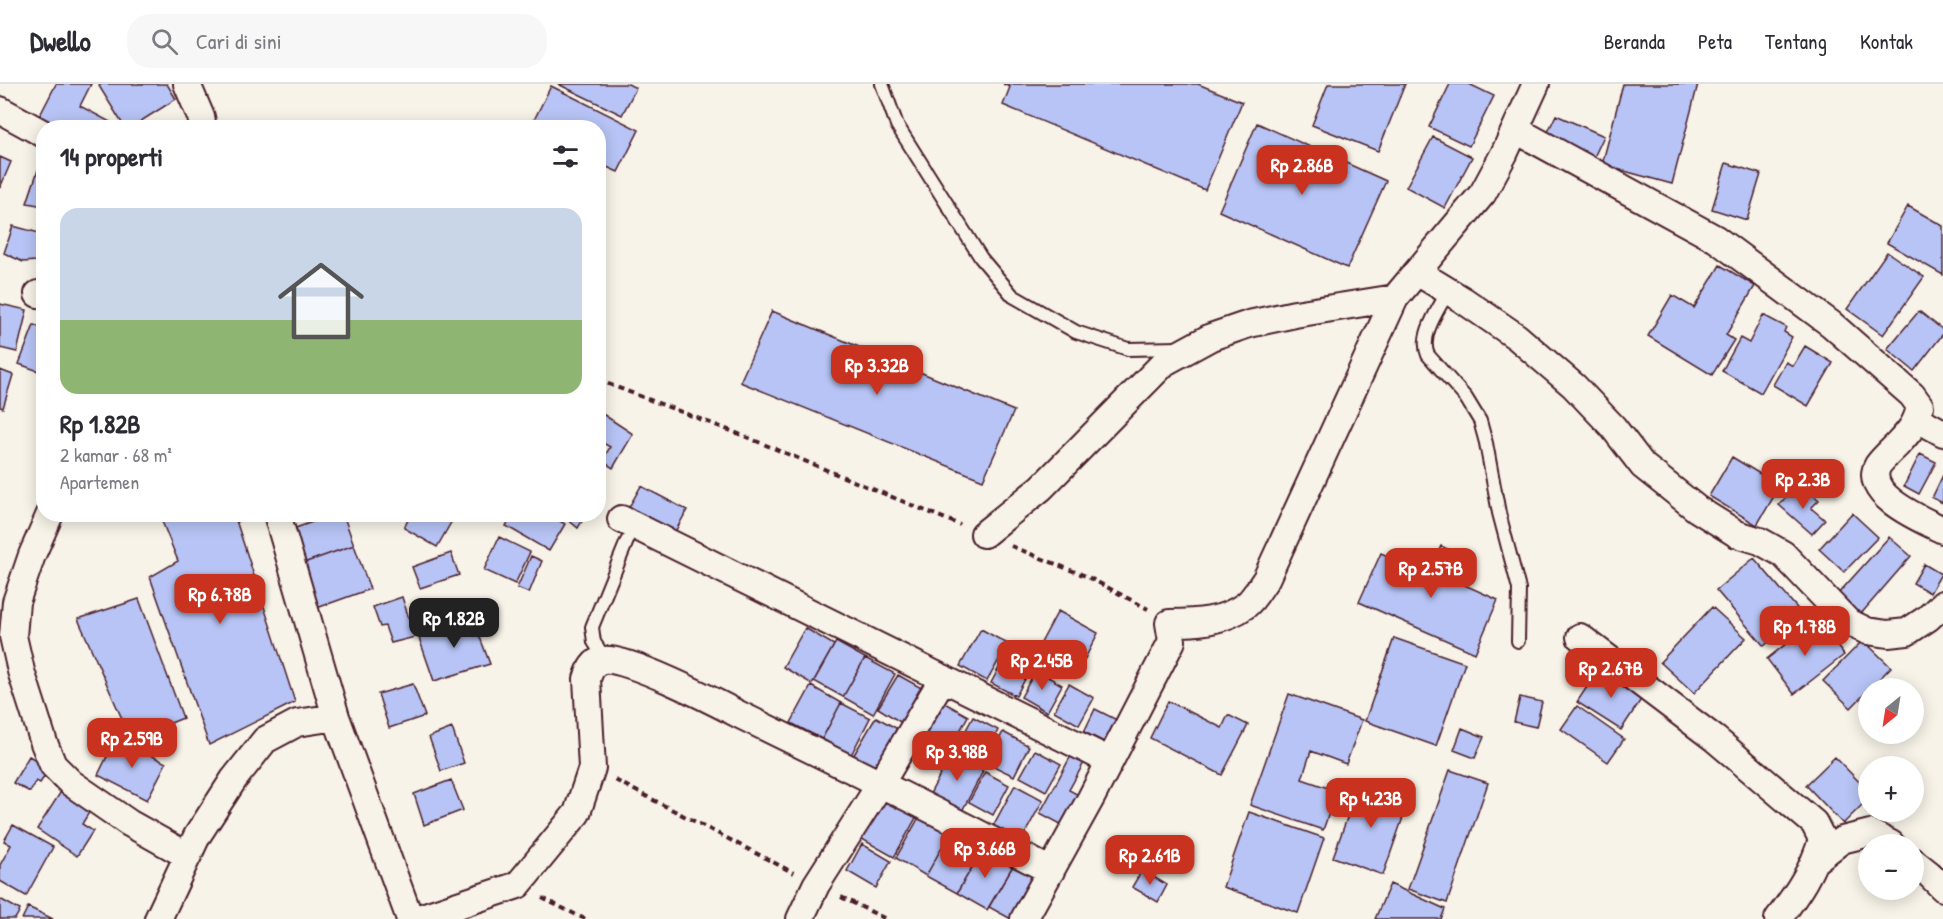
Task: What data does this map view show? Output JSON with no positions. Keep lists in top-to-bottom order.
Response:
{
  "north": "bottom left",
  "page": {
    "header": "Dwello",
    "search": "Cari di sini",
    "nav": [
      "Beranda",
      "Peta",
      "Tentang",
      "Kontak"
    ],
    "heading": "14 properti",
    "price": [
      "Rp 2.86B",
      "Rp 3.32B",
      "Rp 2.3B",
      "Rp 2.57B",
      "Rp 6.78B",
      "Rp 1.82B",
      "Rp 1.78B",
      "Rp 2.45B",
      "Rp 2.67B",
      "Rp 2.59B",
      "Rp 3.98B",
      "Rp 4.23B",
      "Rp 3.66B",
      "Rp 2.61B"
    ],
    "list": [
      {
        "name": "Rp 1.82B",
        "note": "2 kamar · 68 m² · Apartemen"
      }
    ],
    "map_buttons": ["+", "−"]
  }
}
